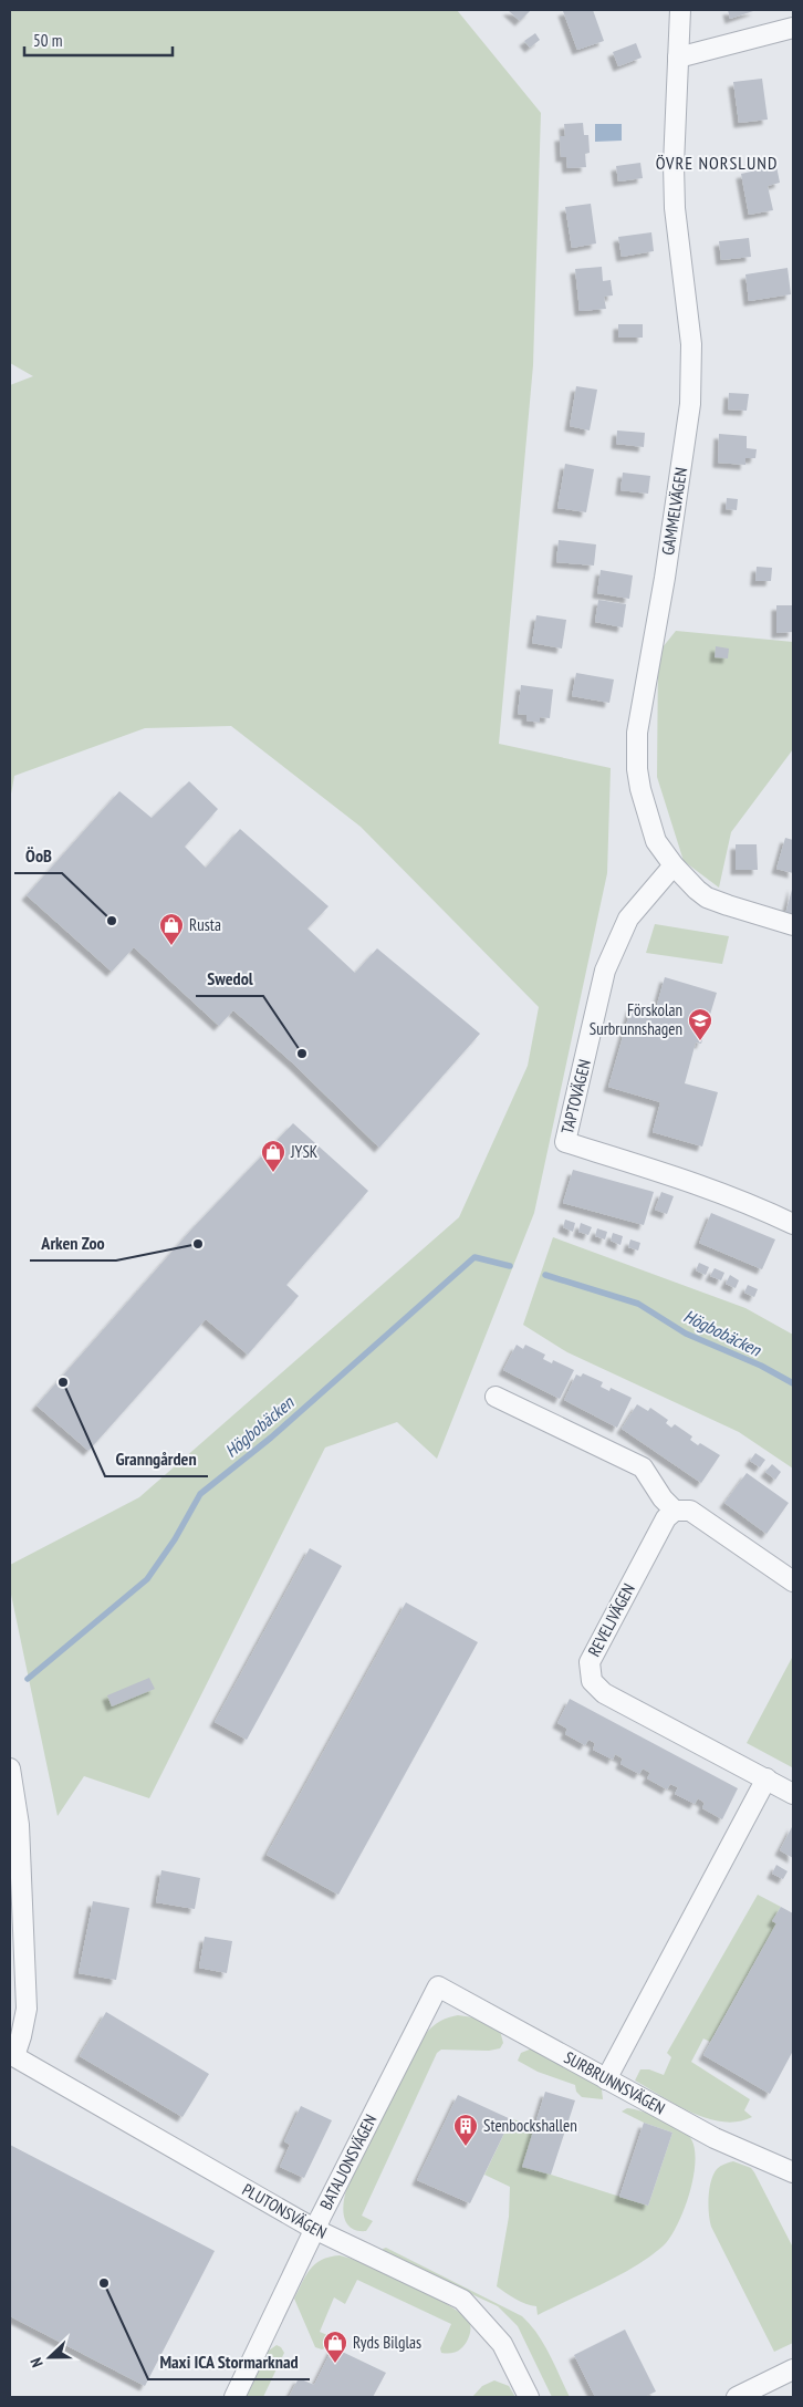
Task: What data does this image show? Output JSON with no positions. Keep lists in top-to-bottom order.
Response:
{
  "streets": {
    "street": [
      "GAMMELVÄGEN",
      "TAPTOVÄGEN",
      "REVELJVÄGEN",
      "SURBRUNNSVÄGEN",
      "BATALJONSVÄGEN",
      "PLUTONSVÄGEN"
    ]
  },
  "crossings": [
    ["GAMMELVÄGEN", "TAPTOVÄGEN"],
    ["SURBRUNNSVÄGEN", "BATALJONSVÄGEN"],
    ["BATALJONSVÄGEN", "PLUTONSVÄGEN"]
  ],
  "districts": ["ÖVRE NORSLUND"],
  "water": ["Högbobäcken"],
  "places": {
    "other": [
      "ÖoB",
      "Swedol",
      "Arken Zoo",
      "Granngården",
      "Maxi ICA Stormarknad"
    ],
    "shop": ["Rusta", "JYSK", "Ryds Bilglas"],
    "school or university": ["Förskolan Surbrunnshagen"],
    "building": ["Stenbockshallen"]
  },
  "scale_bar": "50 m",
  "north": "left"
}
